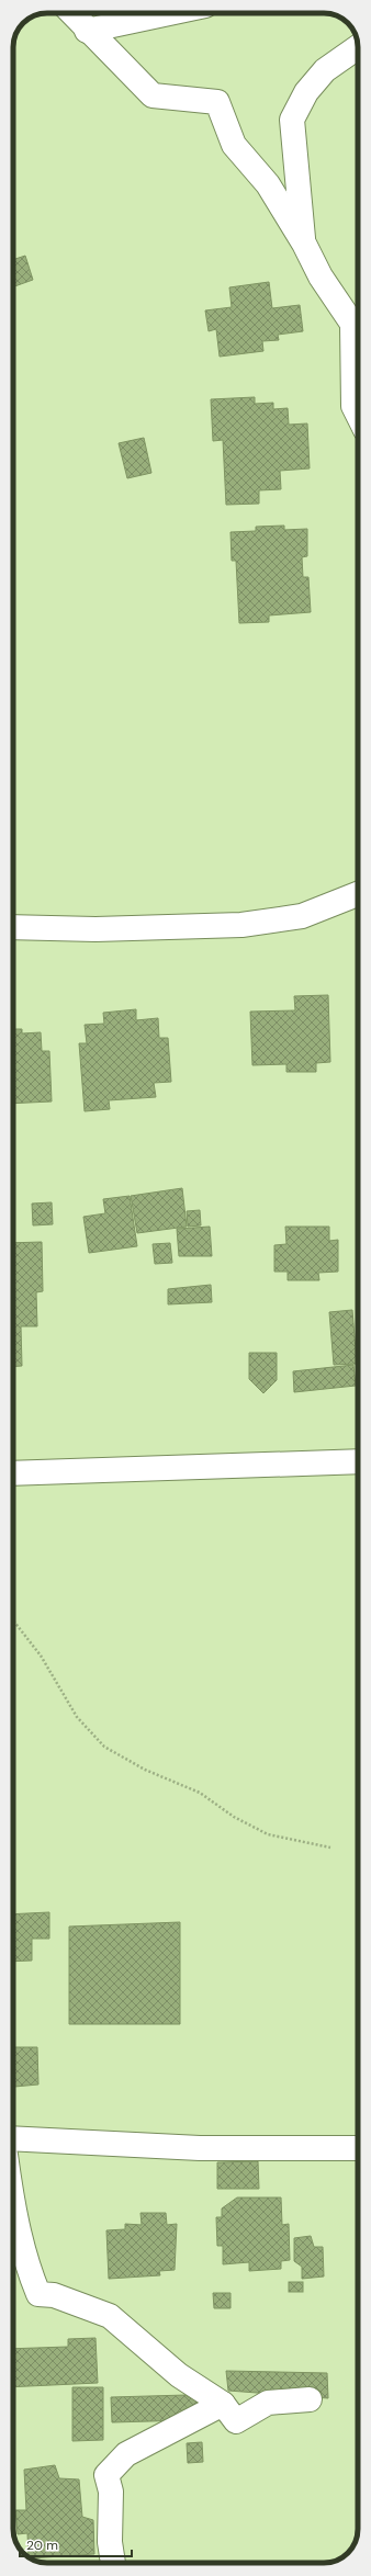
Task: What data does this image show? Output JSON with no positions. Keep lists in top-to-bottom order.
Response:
{
  "scale_bar": "20 m"
}
